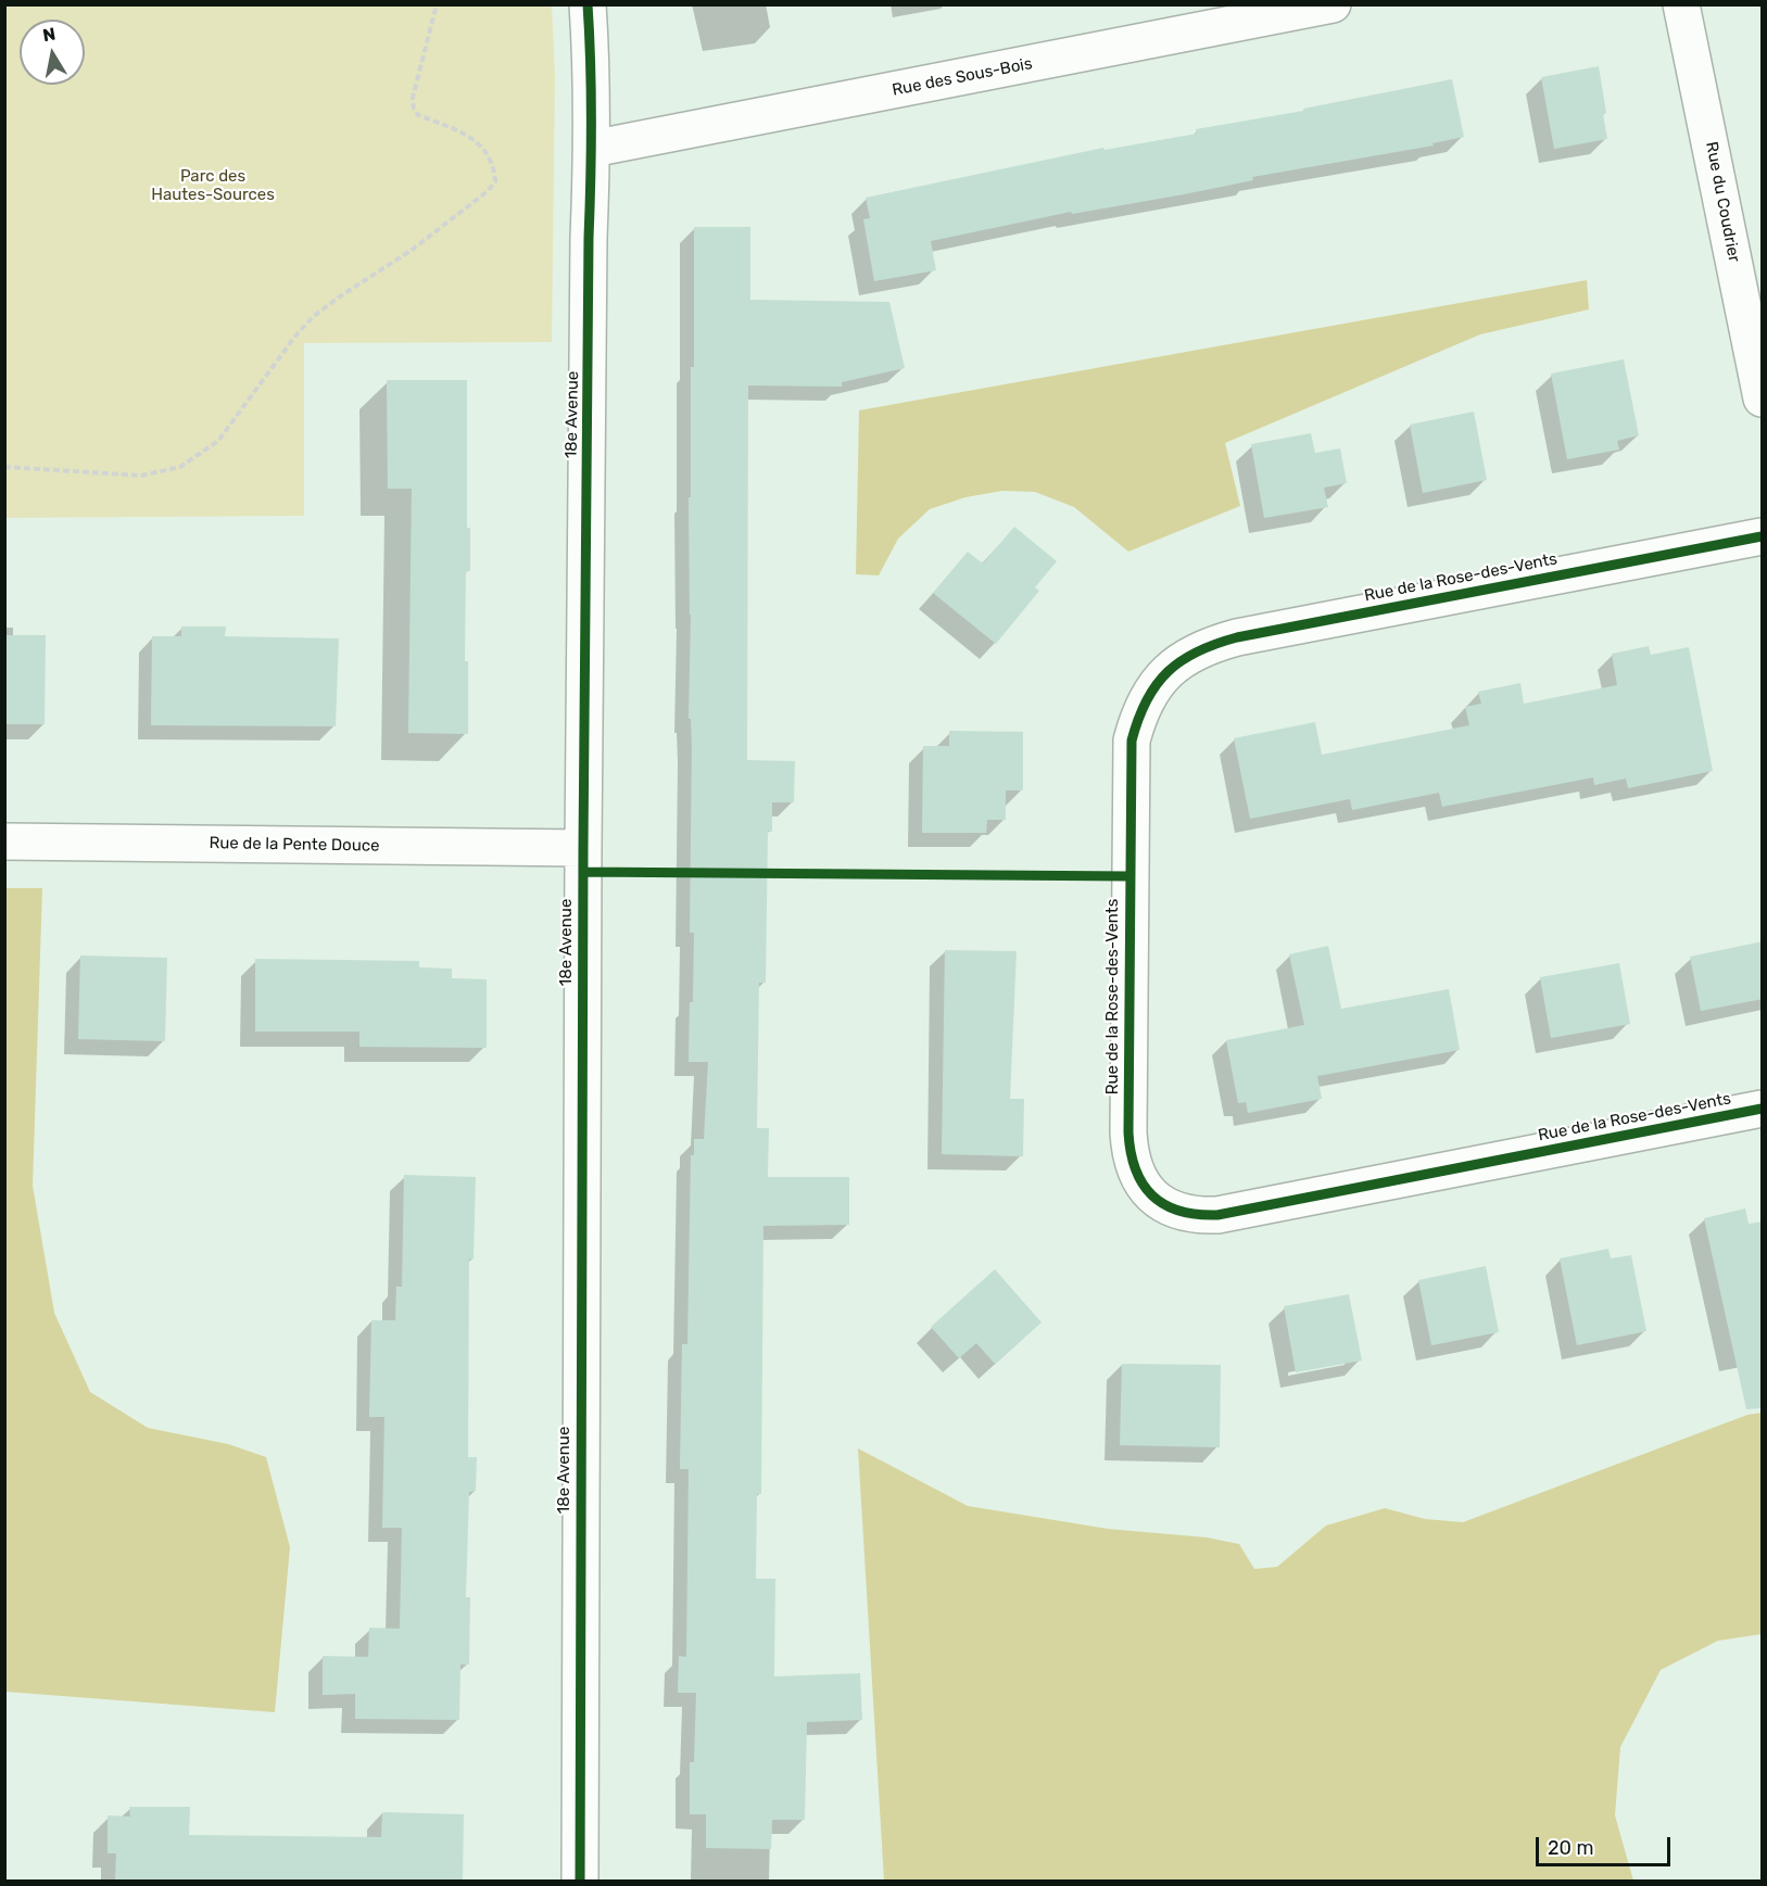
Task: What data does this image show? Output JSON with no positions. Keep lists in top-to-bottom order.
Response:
{
  "streets": {
    "street": [
      "Rue des Sous-Bois",
      "Rue du Coudrier",
      "18e Avenue",
      "Rue de la Rose-des-Vents",
      "Rue de la Pente Douce"
    ]
  },
  "crossings": [
    ["Rue des Sous-Bois", "18e Avenue"],
    ["18e Avenue", "Rue de la Pente Douce"]
  ],
  "parks": ["Parc des Hautes-Sources"],
  "scale_bar": "20 m",
  "north": "top"
}
